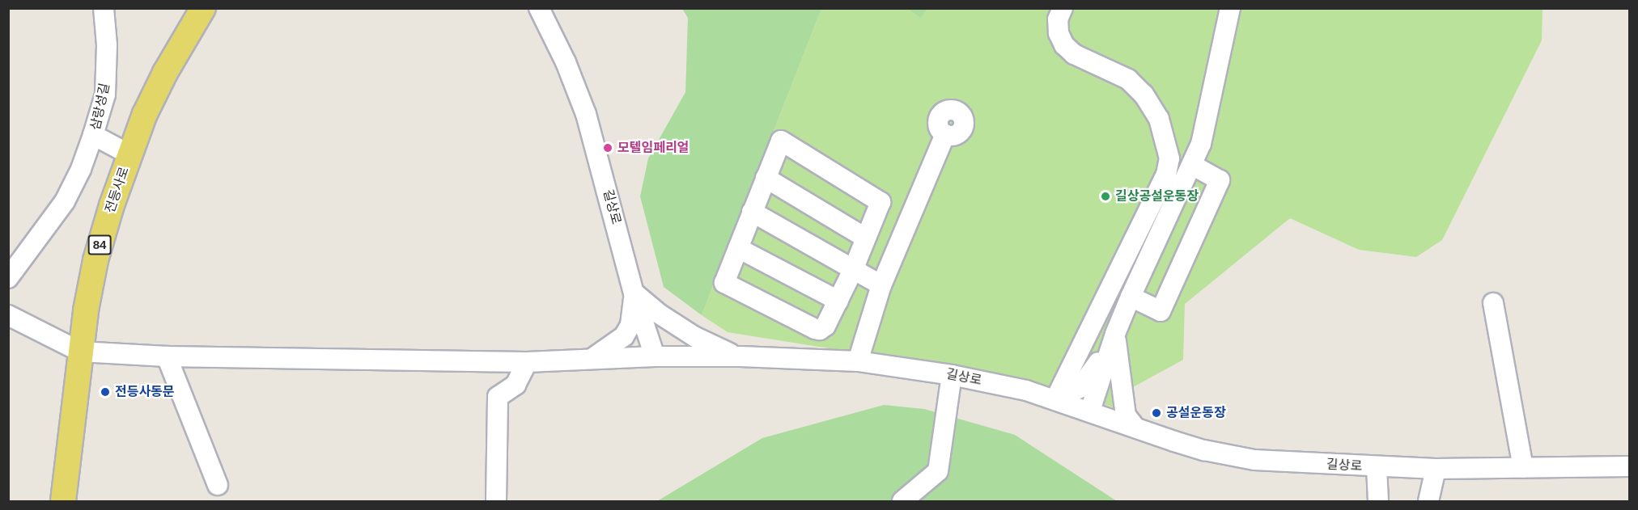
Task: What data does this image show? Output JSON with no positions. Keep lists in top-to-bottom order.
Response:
{
  "streets": {
    "main road": ["전등사로", "84"],
    "street": ["삼랑성길", "길상로"]
  },
  "crossings": [
    ["삼랑성길", "전등사로"]
  ],
  "places": [
    "모텔임페리얼",
    "길상공설운동장",
    "전등사동문",
    "공설운동장"
  ]
}
